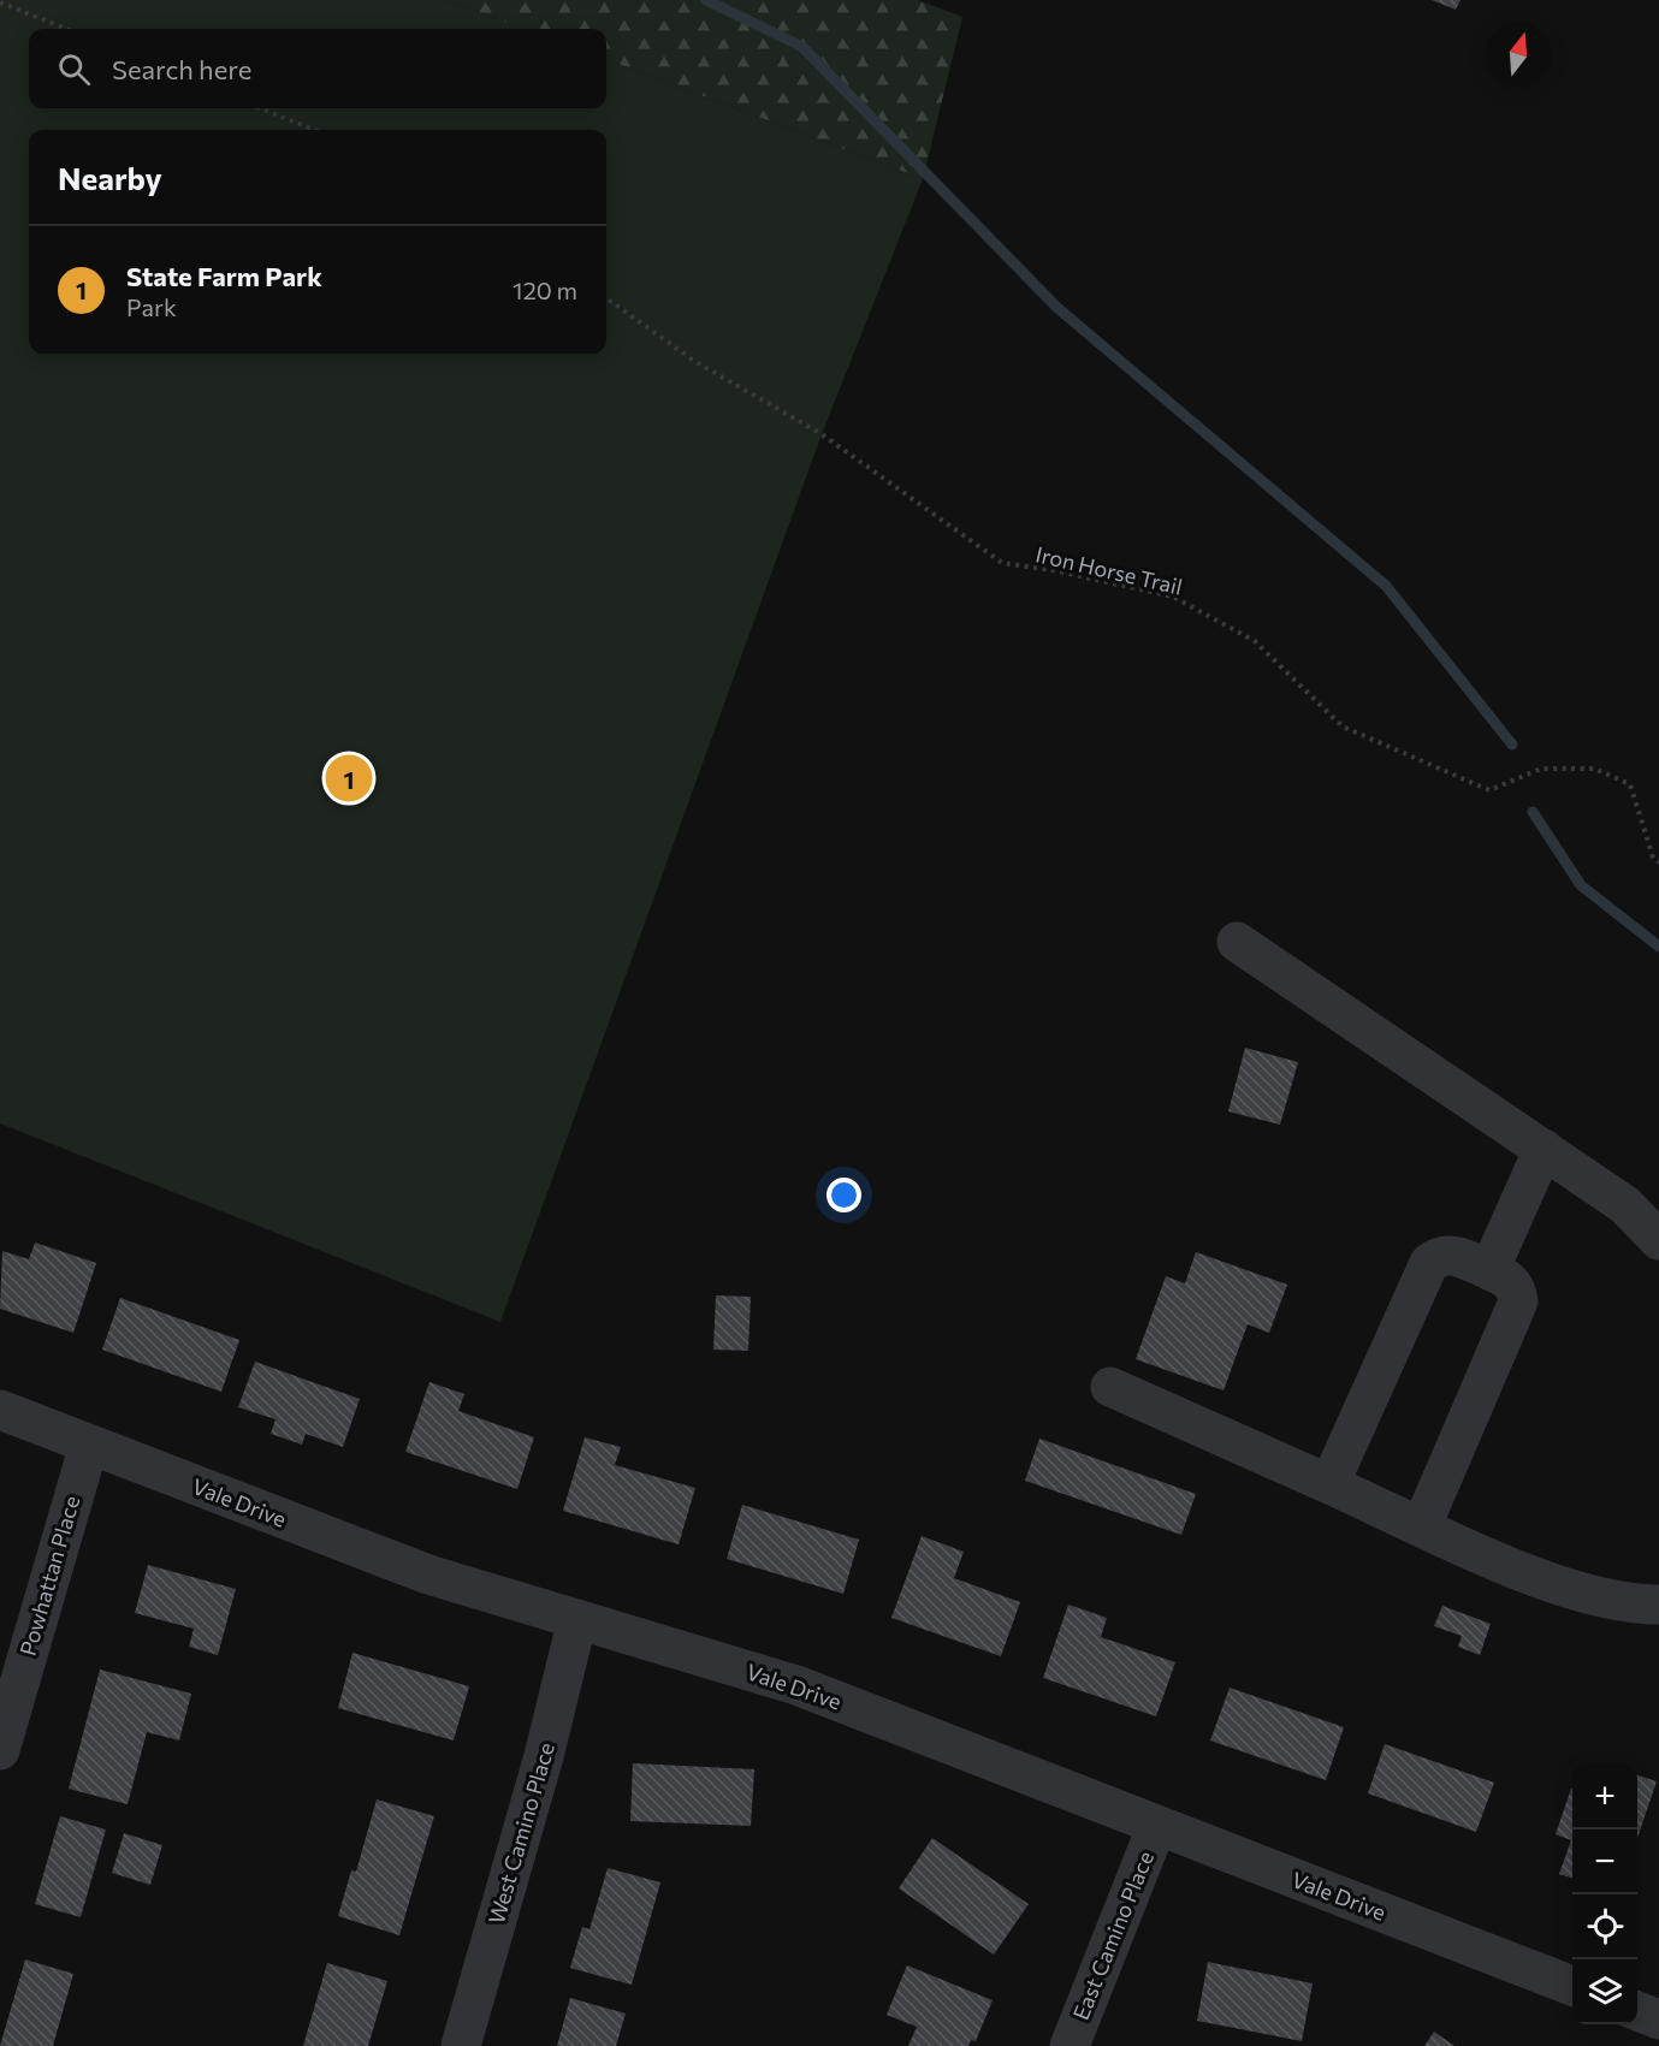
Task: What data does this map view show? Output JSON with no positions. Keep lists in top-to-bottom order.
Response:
{
  "streets": {
    "street": [
      "Vale Drive",
      "Powhattan Place",
      "West Camino Place",
      "East Camino Place"
    ],
    "path": ["Iron Horse Trail"]
  },
  "crossings": [
    ["Vale Drive", "Powhattan Place"],
    ["Vale Drive", "West Camino Place"],
    ["Vale Drive", "East Camino Place"]
  ],
  "north": "top",
  "page": {
    "search": "Search here",
    "heading": "Nearby",
    "list": [
      {
        "mark": "1",
        "name": "State Farm Park",
        "note": "Park",
        "value": "120 m"
      }
    ],
    "pins": "1",
    "map_buttons": ["+", "−"]
  }
}
